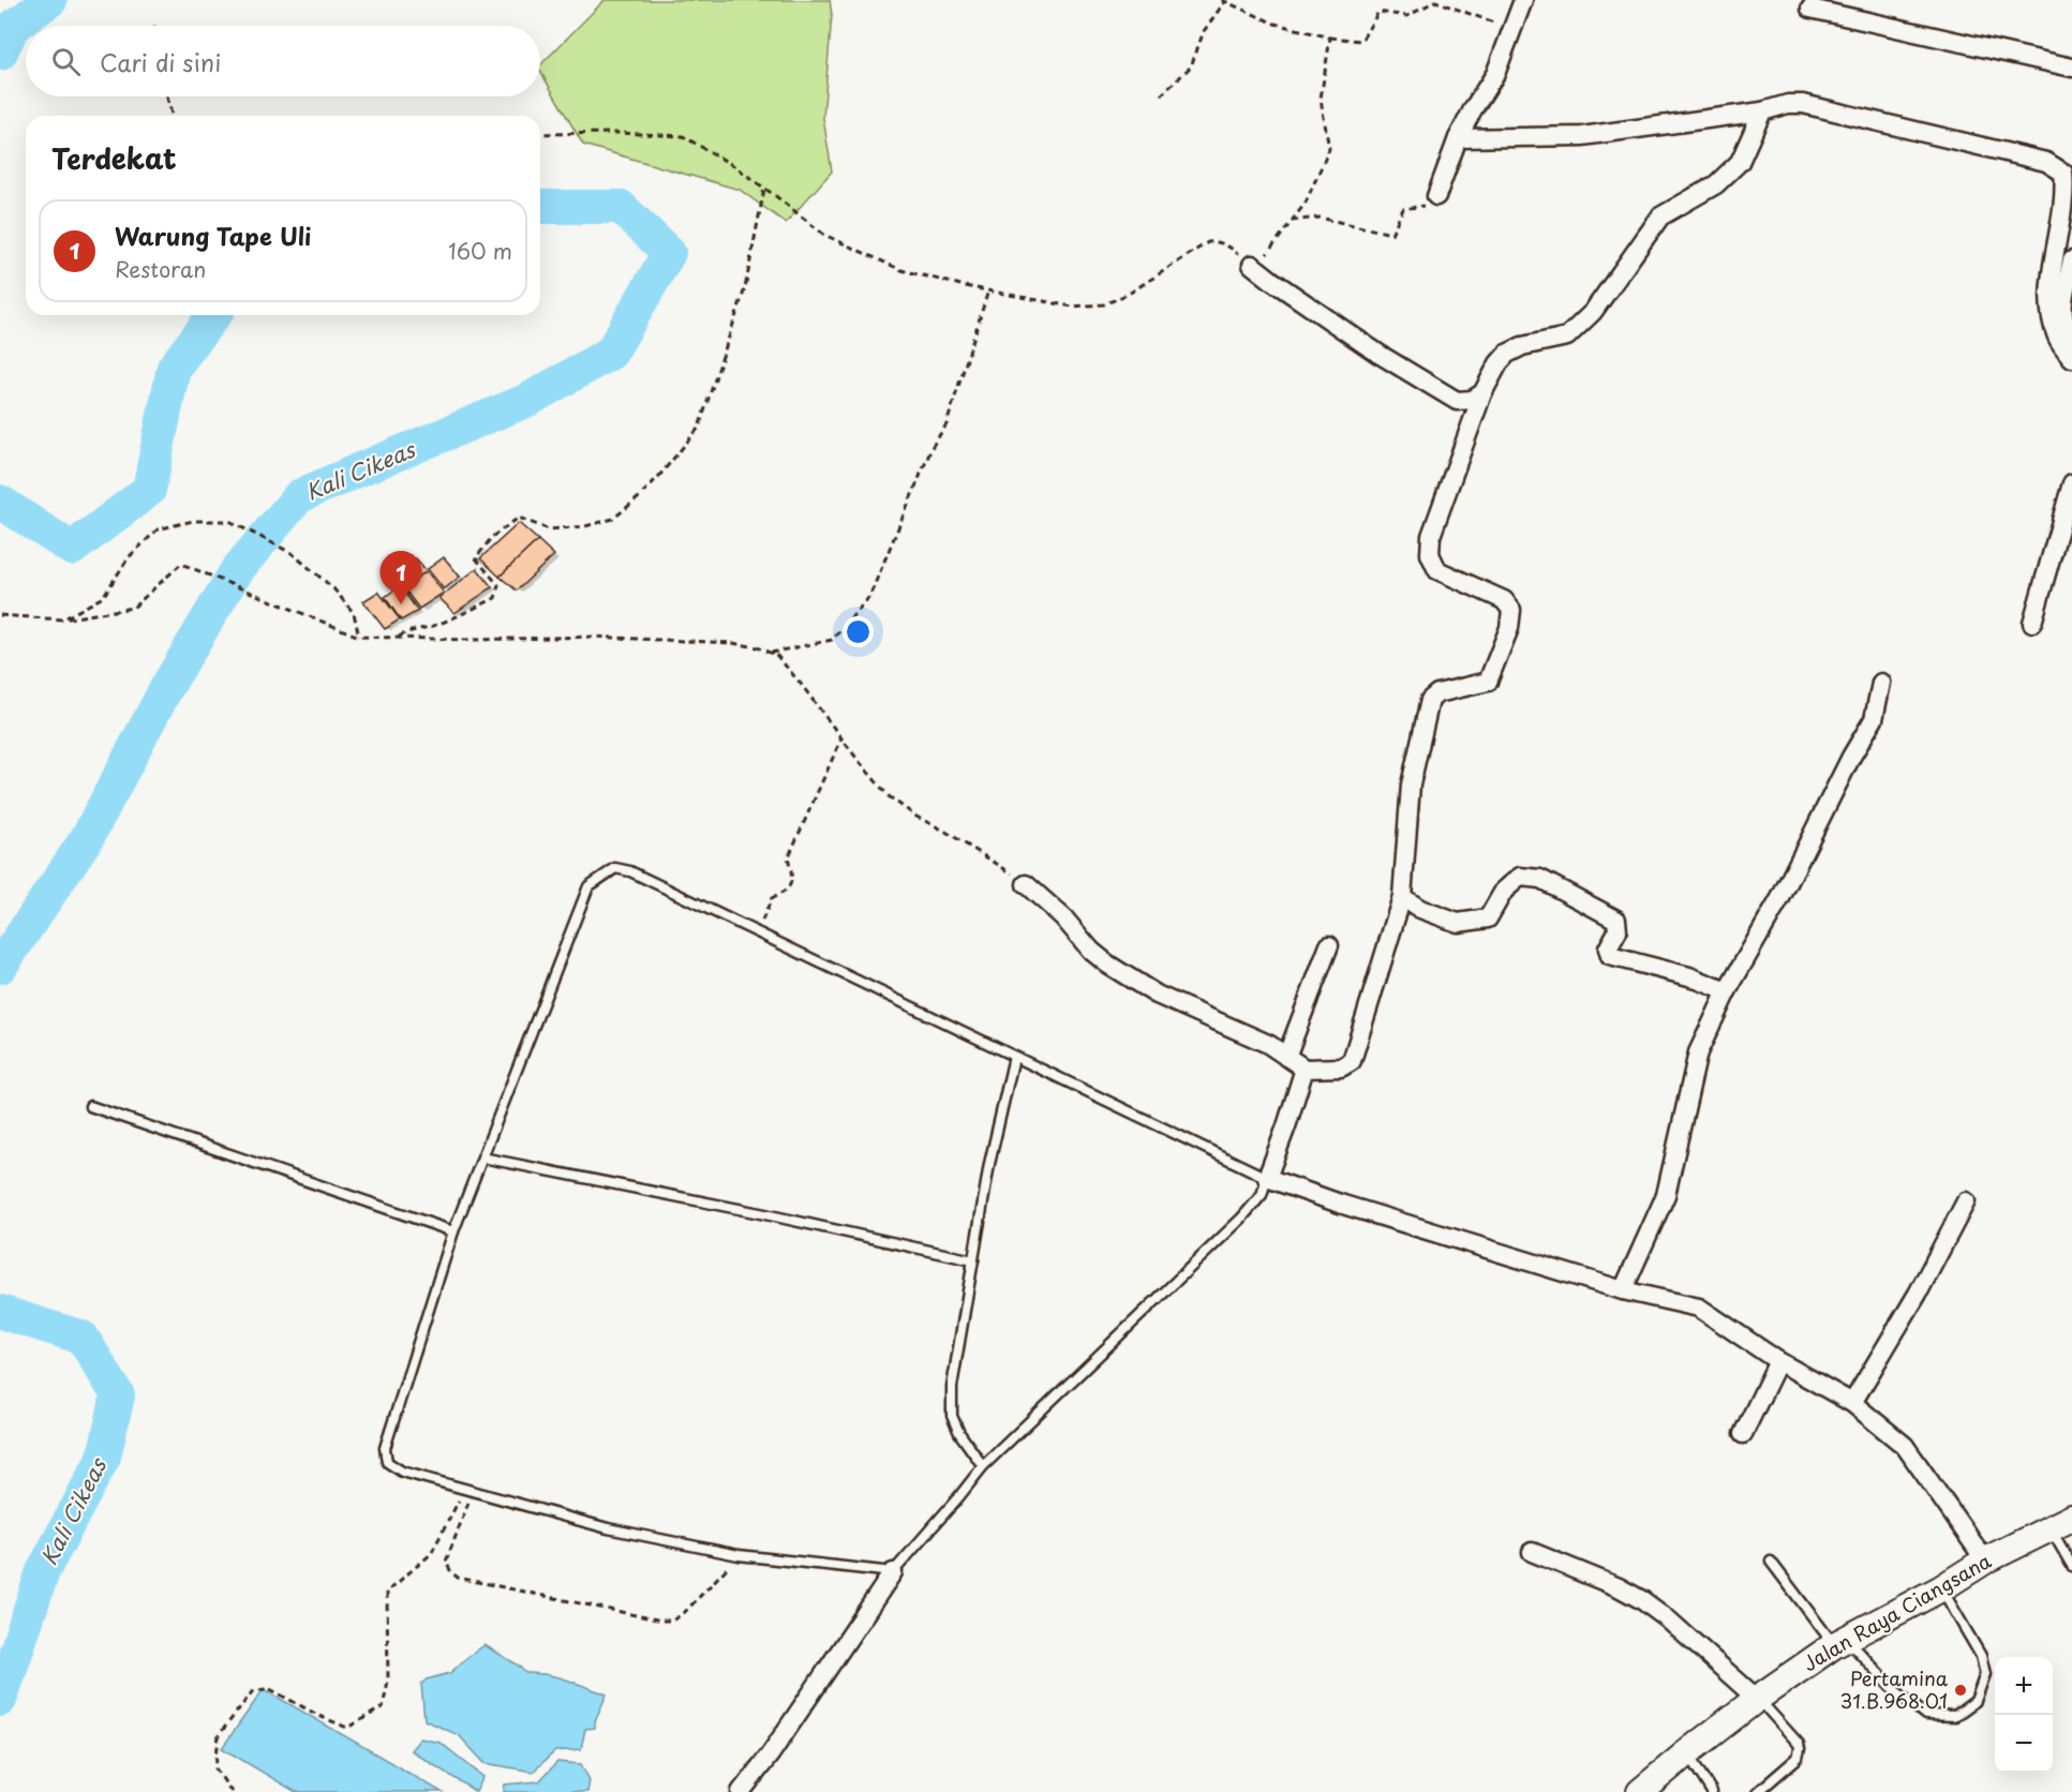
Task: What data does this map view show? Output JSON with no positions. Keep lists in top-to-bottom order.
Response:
{
  "streets": {
    "main road": ["Jalan Raya Ciangsana"]
  },
  "water": ["Kali Cikeas"],
  "places": ["Pertamina 31.B.968.01"],
  "page": {
    "search": "Cari di sini",
    "heading": "Terdekat",
    "list": [
      {
        "mark": "1",
        "name": "Warung Tape Uli",
        "note": "Restoran",
        "value": "160 m"
      }
    ],
    "pins": "1",
    "map_buttons": ["+", "−"]
  }
}
